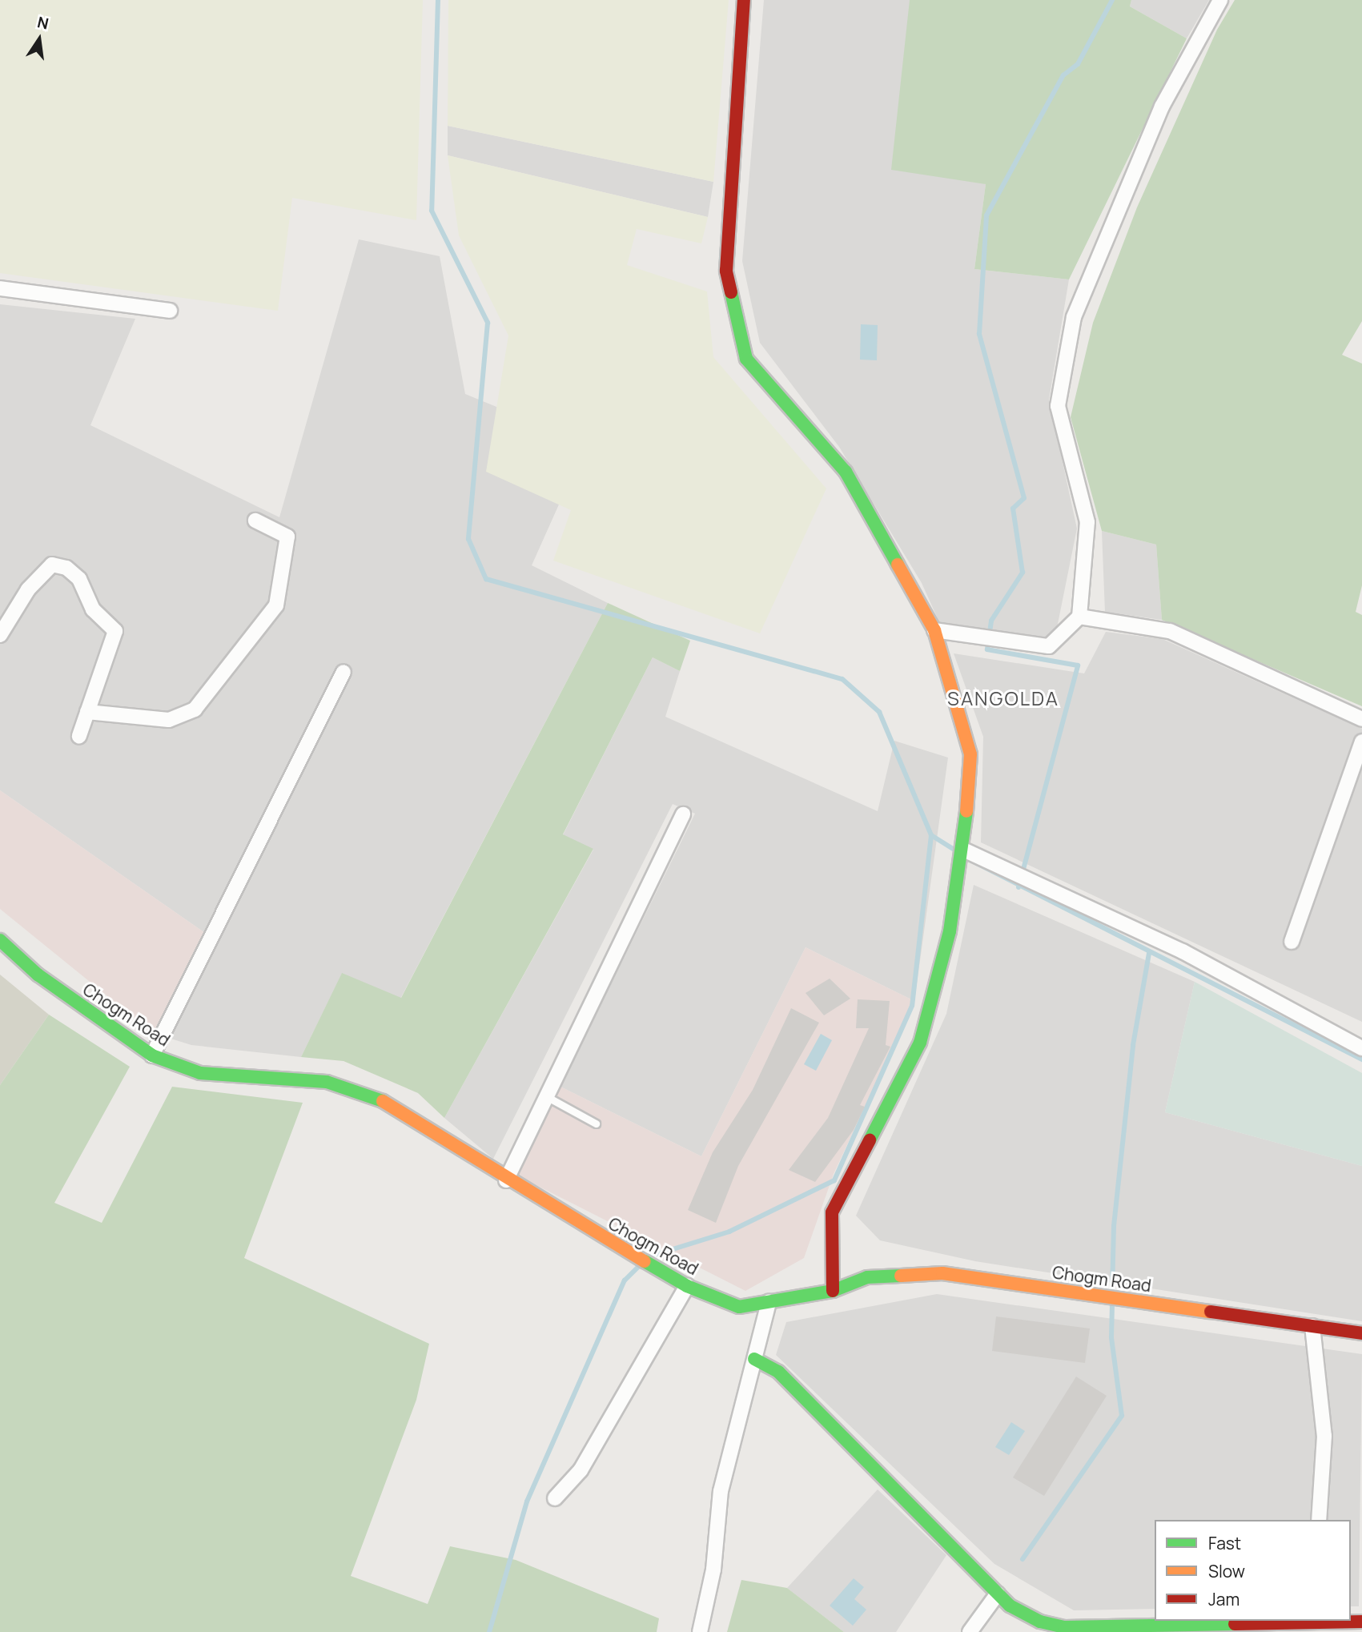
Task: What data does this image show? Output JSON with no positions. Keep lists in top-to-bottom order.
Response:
{
  "streets": {
    "street": ["Chogm Road"]
  },
  "districts": ["SANGOLDA"],
  "legend": ["Fast", "Slow", "Jam"],
  "north": "top"
}
